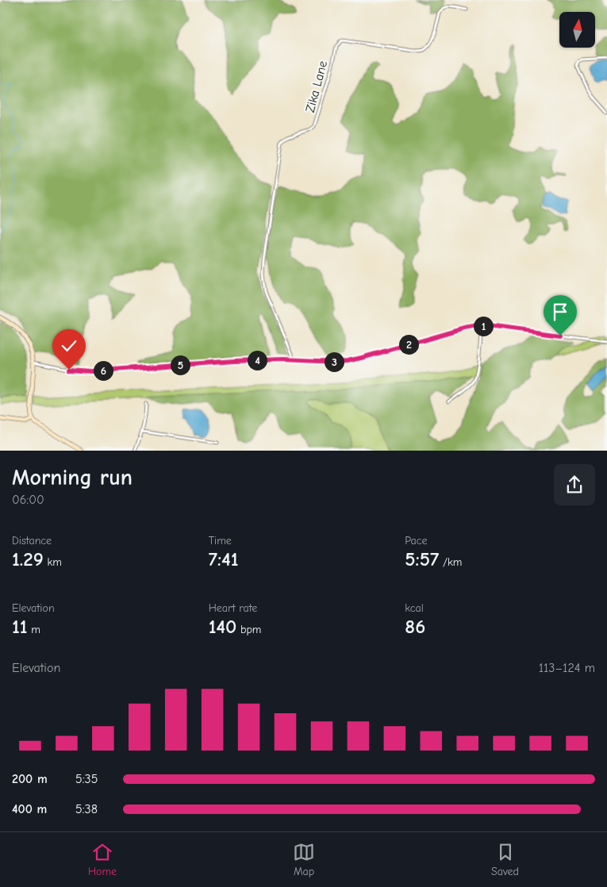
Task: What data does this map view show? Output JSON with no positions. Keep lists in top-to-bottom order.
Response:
{
  "streets": {
    "street": ["Zika Lane"]
  },
  "north": "top",
  "page": {
    "pins": [
      "1",
      "2",
      "4",
      "3",
      "5",
      "6"
    ],
    "heading": ["Morning run", "06:00"],
    "stats": [
      ["Distance", "1.29 km"],
      ["Time", "7:41"],
      ["Pace", "5:57 /km"],
      ["Elevation", "11 m"],
      ["Heart rate", "140 bpm"],
      ["kcal", "86"]
    ],
    "chart": ["Elevation", "113–124 m"],
    "list": [
      {
        "name": "200 m",
        "note": "5:35"
      },
      {
        "name": "400 m",
        "note": "5:38"
      }
    ],
    "tabs": ["Home", "Map", "Saved"]
  }
}
